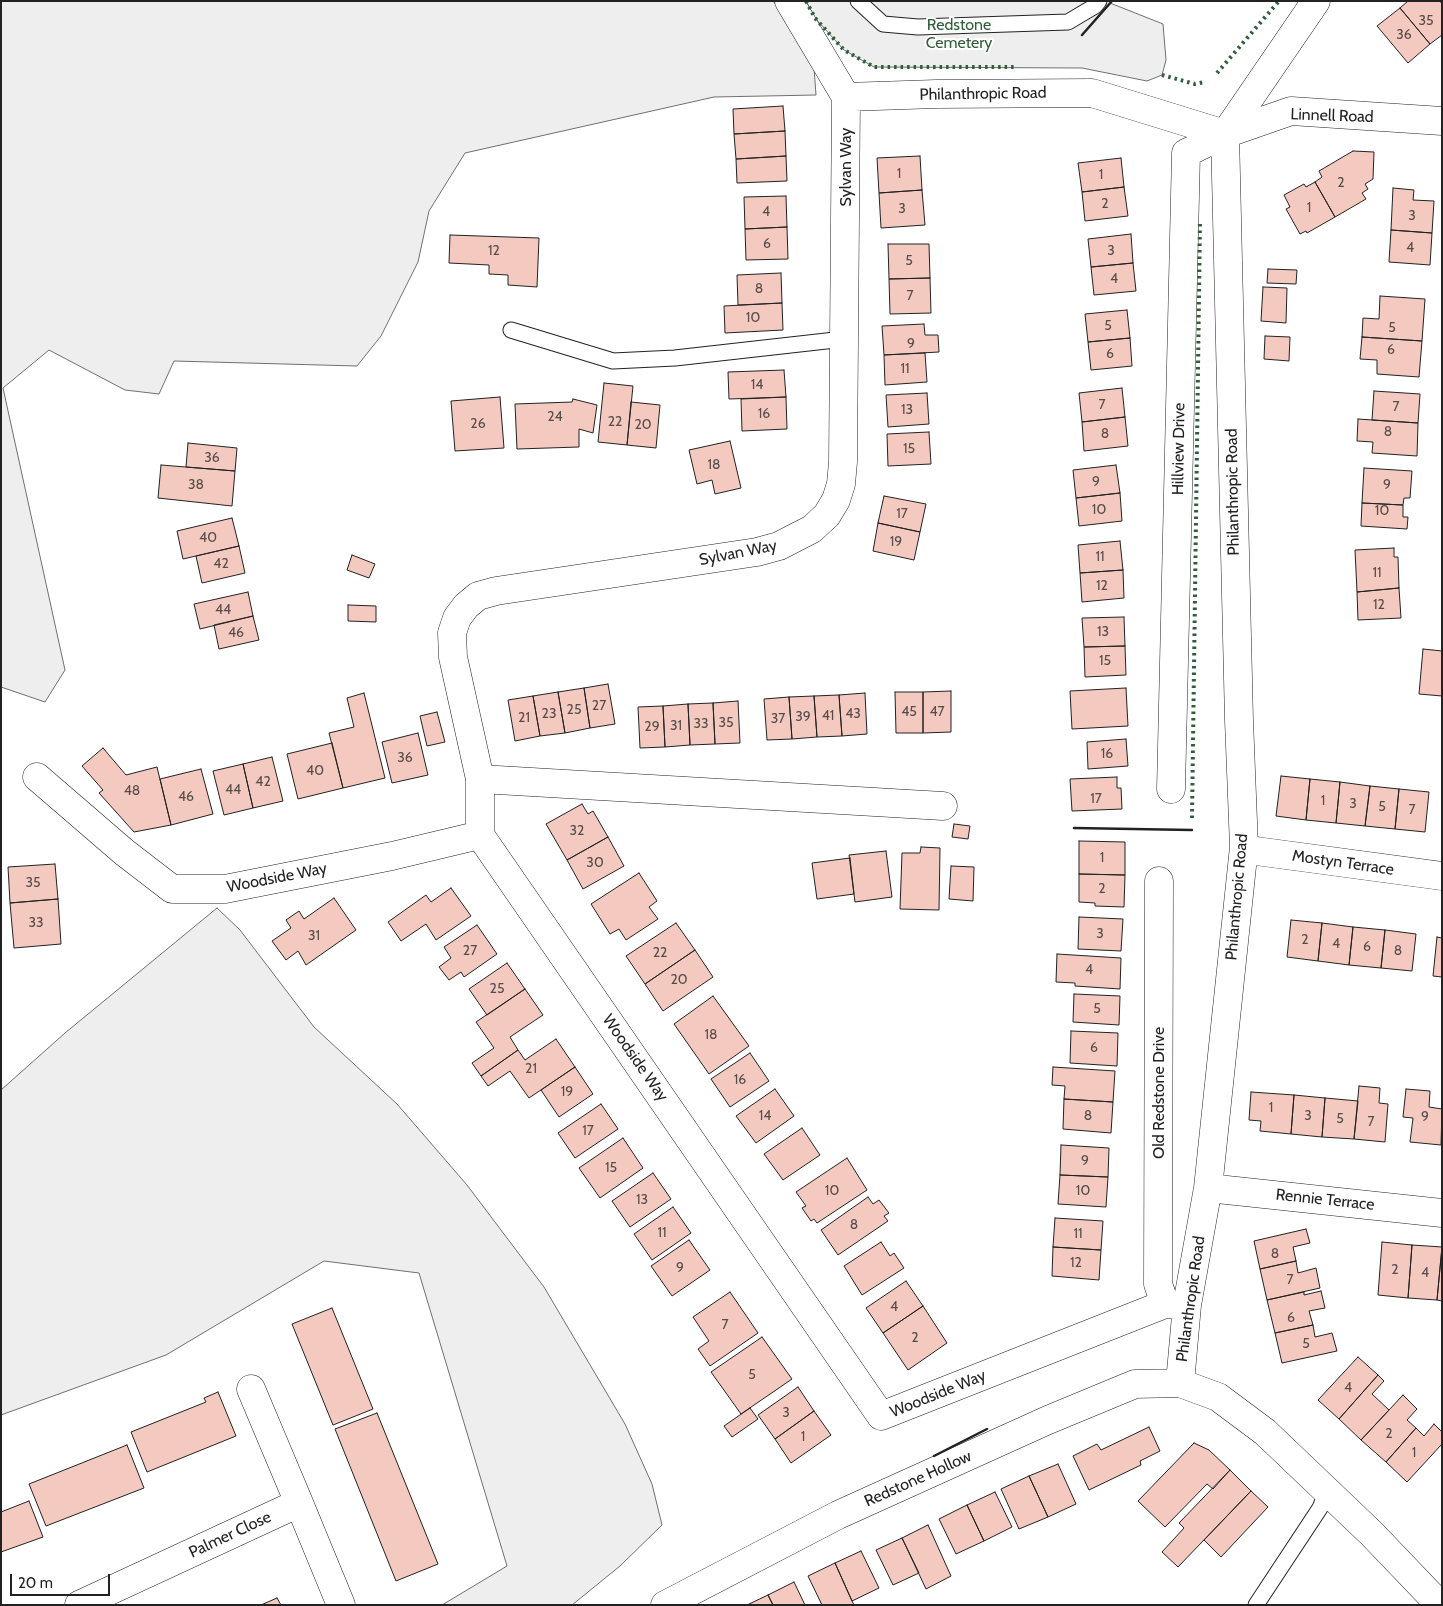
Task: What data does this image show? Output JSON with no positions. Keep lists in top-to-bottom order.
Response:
{
  "streets": {
    "street": [
      "Philanthropic Road",
      "Linnell Road",
      "Sylvan Way",
      "Hillview Drive",
      "Mostyn Terrace",
      "Woodside Way",
      "Old Redstone Drive",
      "Rennie Terrace",
      "Redstone Hollow",
      "Palmer Close"
    ]
  },
  "crossings": [
    ["Philanthropic Road", "Linnell Road"],
    ["Philanthropic Road", "Sylvan Way"],
    ["Philanthropic Road", "Hillview Drive"],
    ["Philanthropic Road", "Mostyn Terrace"],
    ["Philanthropic Road", "Woodside Way"],
    ["Philanthropic Road", "Old Redstone Drive"],
    ["Philanthropic Road", "Rennie Terrace"],
    ["Philanthropic Road", "Redstone Hollow"],
    ["Linnell Road", "Hillview Drive"],
    ["Sylvan Way", "Woodside Way"],
    ["Woodside Way", "Old Redstone Drive"]
  ],
  "parks": ["Redstone Cemetery"],
  "house_numbers": [
    "35",
    "36",
    "1",
    "1",
    "2",
    "2",
    "1",
    "3",
    "4",
    "3",
    "6",
    "4",
    "12",
    "3",
    "5",
    "4",
    "8",
    "7",
    "10",
    "5",
    "5",
    "9",
    "6",
    "6",
    "11",
    "14",
    "7",
    "7",
    "13",
    "16",
    "24",
    "22",
    "26",
    "20",
    "8",
    "8",
    "15",
    "36",
    "18",
    "9",
    "38",
    "9",
    "10",
    "10",
    "17",
    "40",
    "19",
    "11",
    "42",
    "11",
    "12",
    "12",
    "44",
    "13",
    "46",
    "15",
    "27",
    "25",
    "45",
    "47",
    "23",
    "43",
    "41",
    "39",
    "21",
    "37",
    "35",
    "33",
    "31",
    "29",
    "16",
    "36",
    "40",
    "42",
    "44",
    "48",
    "46",
    "17",
    "1",
    "3",
    "5",
    "7",
    "32",
    "1",
    "30",
    "35",
    "2",
    "33",
    "3",
    "31",
    "2",
    "4",
    "6",
    "27",
    "8",
    "22",
    "4",
    "20",
    "25",
    "5",
    "18",
    "6",
    "21",
    "16",
    "19",
    "1",
    "14",
    "8",
    "3",
    "9",
    "5",
    "7",
    "17",
    "9",
    "15",
    "10",
    "10",
    "13",
    "8",
    "11",
    "11",
    "8",
    "12",
    "9",
    "2",
    "4",
    "7",
    "4",
    "6",
    "7",
    "2",
    "5",
    "5",
    "4",
    "3",
    "2",
    "1",
    "1"
  ],
  "scale_bar": "20 m"
}
